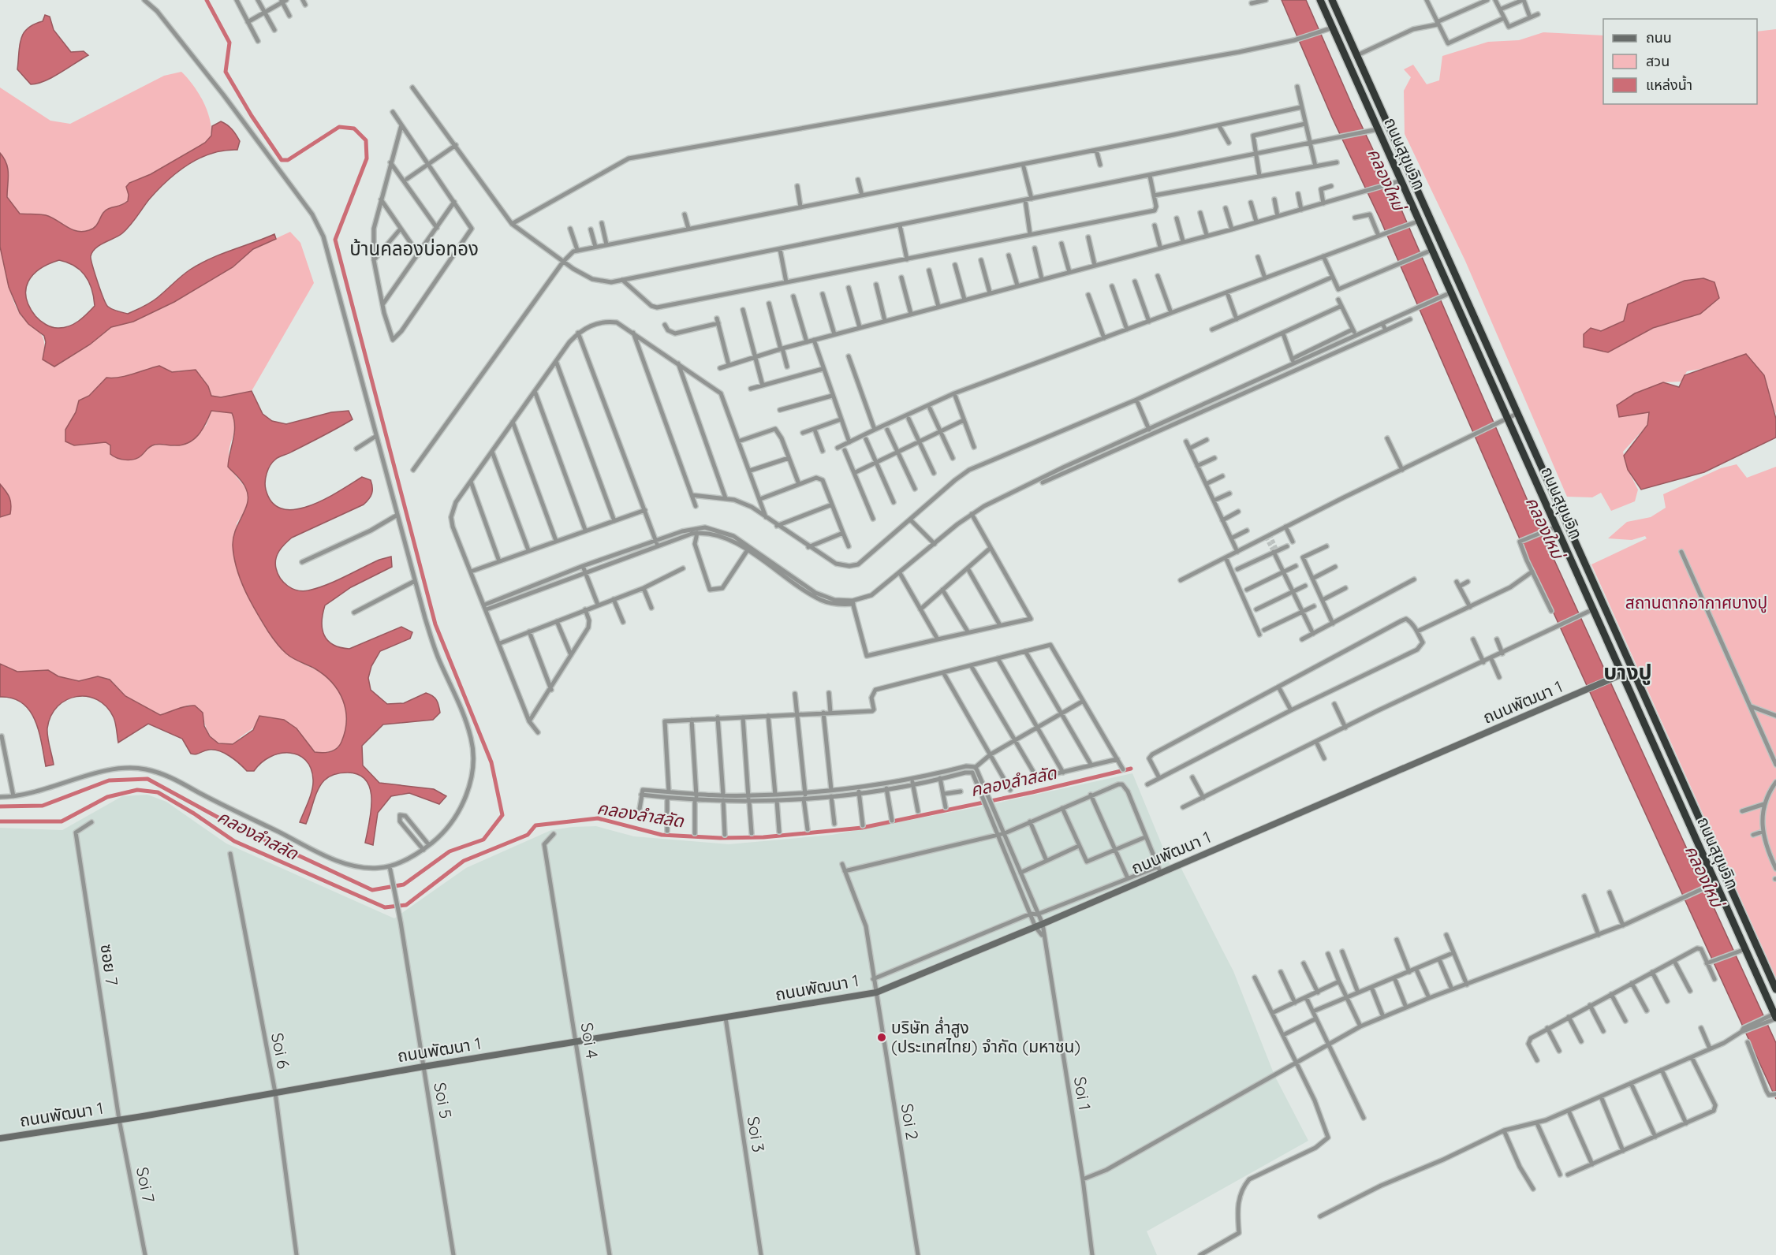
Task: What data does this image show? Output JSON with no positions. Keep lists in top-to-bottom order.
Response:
{
  "streets": {
    "highway": ["ถนนสุขุมวิท"],
    "main road": ["ถนนพัฒนา 1"],
    "street": [
      "ซอย 7",
      "Soi 4",
      "Soi 6",
      "Soi 1",
      "Soi 5",
      "Soi 2",
      "Soi 3",
      "Soi 7"
    ]
  },
  "crossings": [
    ["ถนนสุขุมวิท", "ถนนพัฒนา 1"],
    ["ถนนพัฒนา 1", "ซอย 7"],
    ["ถนนพัฒนา 1", "Soi 4"],
    ["ถนนพัฒนา 1", "Soi 6"],
    ["ถนนพัฒนา 1", "Soi 1"],
    ["ถนนพัฒนา 1", "Soi 5"],
    ["ถนนพัฒนา 1", "Soi 2"],
    ["ถนนพัฒนา 1", "Soi 3"],
    ["ถนนพัฒนา 1", "Soi 7"],
    ["ซอย 7", "Soi 7"]
  ],
  "districts": ["บ้านคลองบ่อทอง", "บางปู"],
  "water": ["คลองใหม่", "คลองลำสลัด"],
  "parks": ["สถานตากอากาศบางปู"],
  "places": ["บริษัท ล่ำสูง (ประเทศไทย) จำกัด (มหาชน)"],
  "legend": ["ถนน", "สวน", "แหล่งน้ำ"]
}
